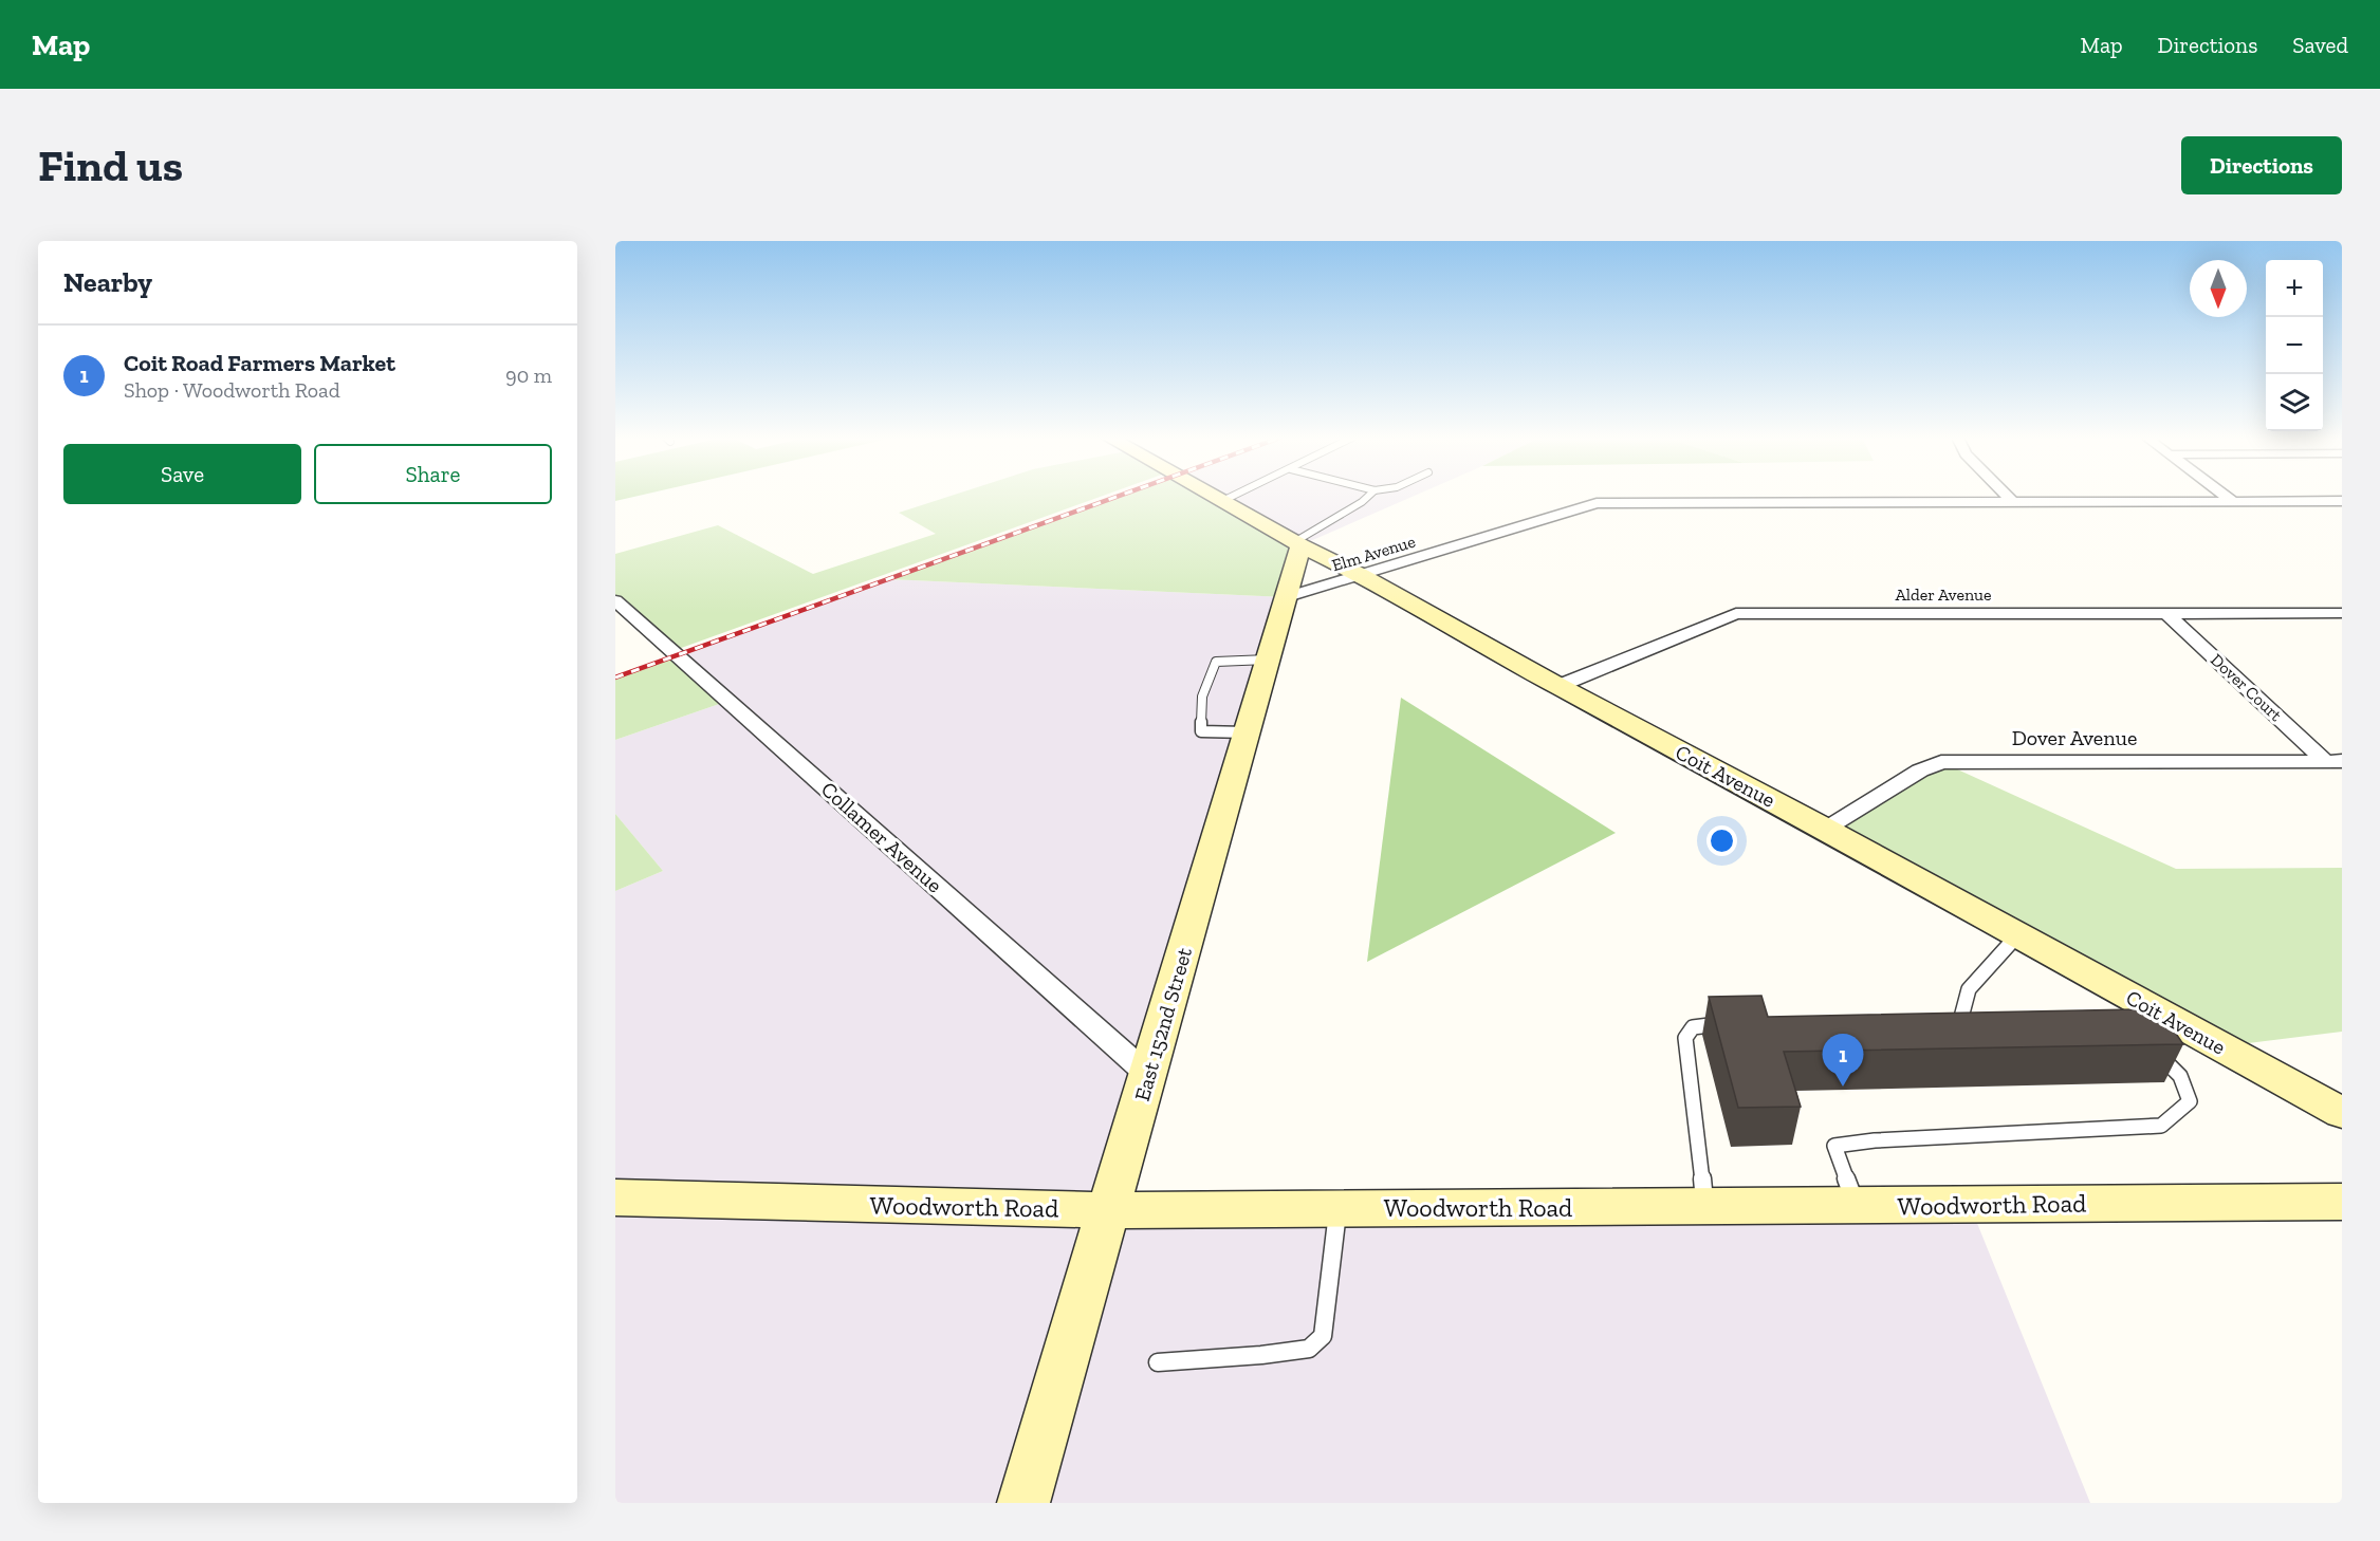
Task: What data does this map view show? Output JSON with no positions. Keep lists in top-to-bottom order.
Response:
{
  "streets": {
    "street": [
      "Elm Avenue",
      "Alder Avenue",
      "Dover Court",
      "Dover Avenue",
      "Coit Avenue",
      "Collamer Avenue",
      "East 152nd Street",
      "Woodworth Road"
    ]
  },
  "crossings": [
    ["Elm Avenue", "Coit Avenue"],
    ["Elm Avenue", "East 152nd Street"],
    ["Alder Avenue", "Dover Court"],
    ["Alder Avenue", "Coit Avenue"],
    ["Dover Court", "Dover Avenue"],
    ["Dover Avenue", "Coit Avenue"],
    ["Coit Avenue", "East 152nd Street"],
    ["Collamer Avenue", "East 152nd Street"],
    ["East 152nd Street", "Woodworth Road"]
  ],
  "north": "bottom",
  "page": {
    "header": "Map",
    "nav": ["Map", "Directions", "Saved"],
    "buttons": [
      "Directions",
      ["Save", "Share"]
    ],
    "title": "Find us",
    "heading": "Nearby",
    "map_buttons": ["+", "−"],
    "list": [
      {
        "mark": "1",
        "name": "Coit Road Farmers Market",
        "note": "Shop · Woodworth Road",
        "value": "90 m"
      }
    ],
    "pins": "1"
  }
}
